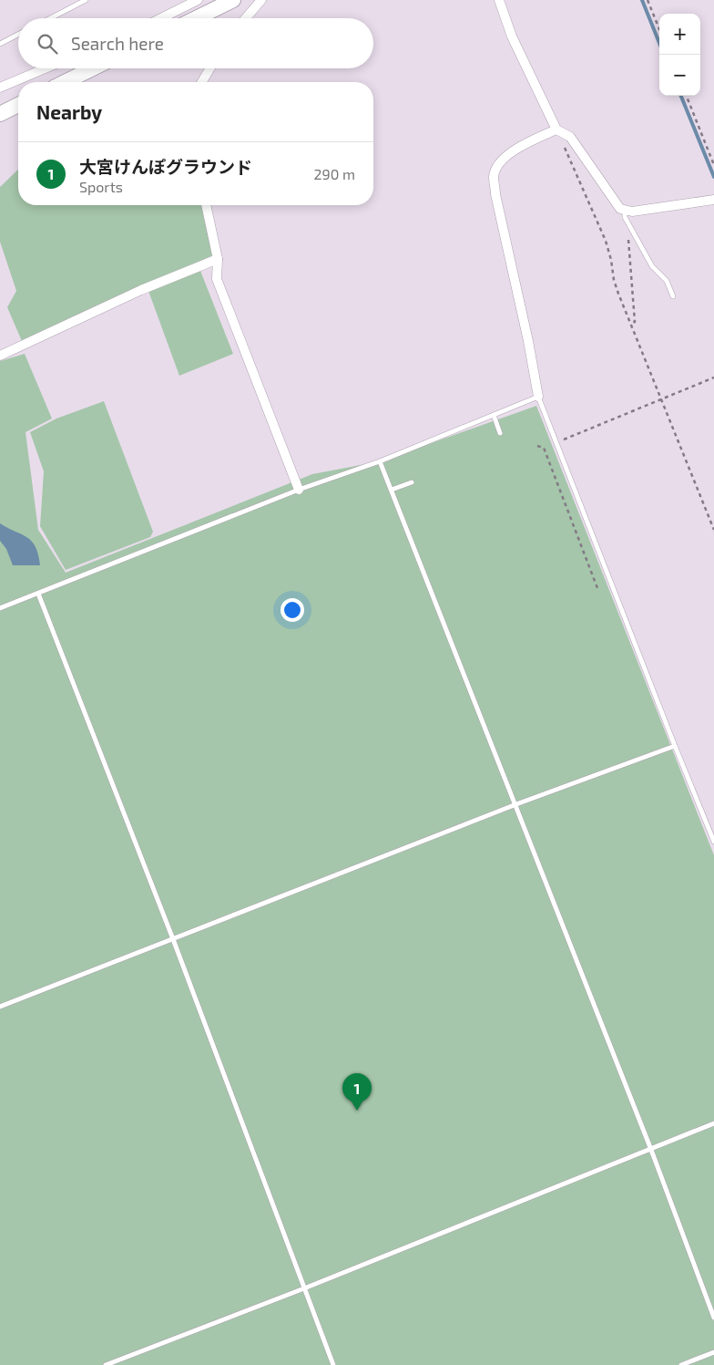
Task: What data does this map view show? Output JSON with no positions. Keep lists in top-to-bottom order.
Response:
{
  "page": {
    "map_buttons": ["+", "−"],
    "search": "Search here",
    "heading": "Nearby",
    "list": [
      {
        "mark": "1",
        "name": "大宮けんぽグラウンド",
        "note": "Sports",
        "value": "290 m"
      }
    ],
    "pins": "1"
  }
}
